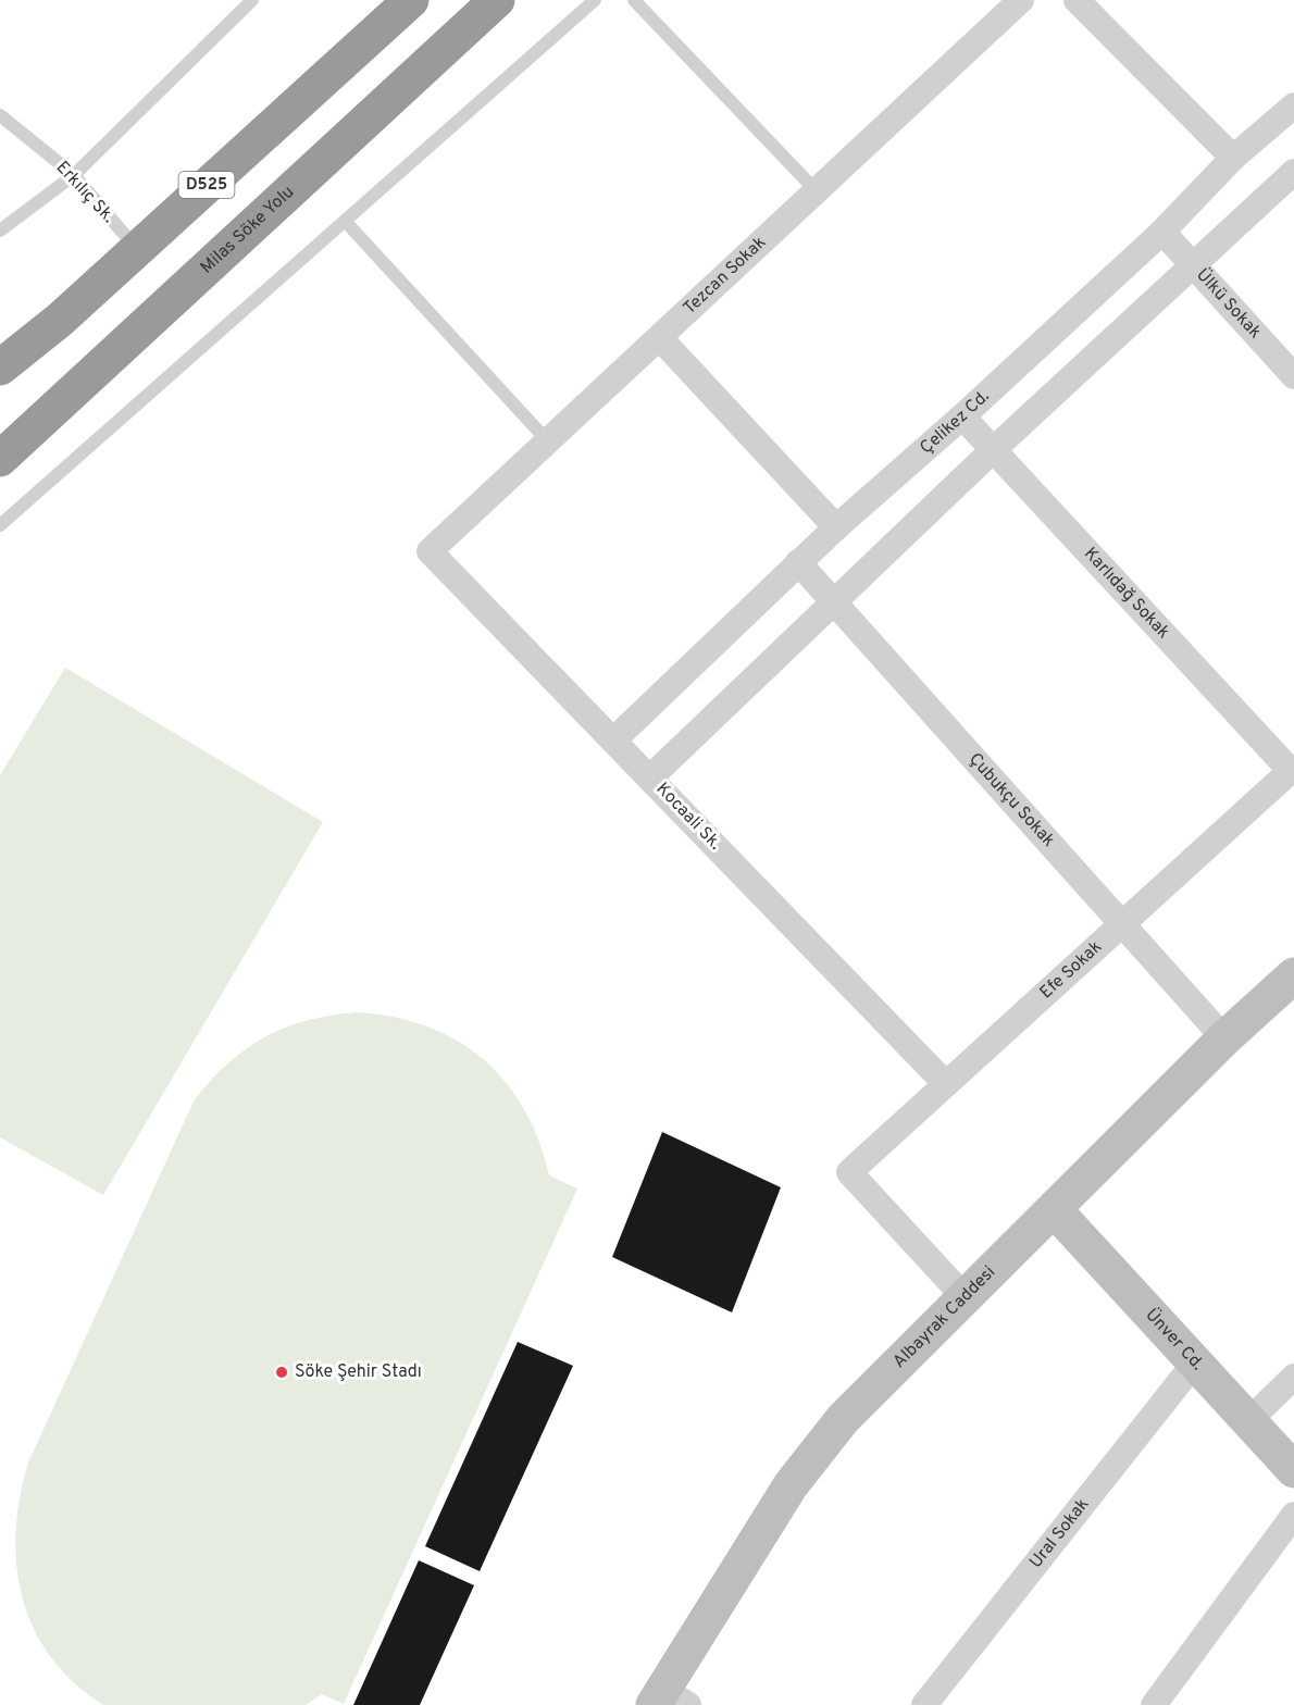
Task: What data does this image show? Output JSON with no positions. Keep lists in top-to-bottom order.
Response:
{
  "streets": {
    "highway": ["D525", "Milas Söke Yolu"],
    "street": [
      "Tezcan Sokak",
      "Ülkü Sokak",
      "Çelikez Cd.",
      "Karlıdağ Sokak",
      "Çubukçu Sokak",
      "Kocaali Sk.",
      "Efe Sokak",
      "Albayrak Caddesi",
      "Ünver Cd.",
      "Ural Sokak"
    ],
    "lane": ["Erkılıç Sk."]
  },
  "crossings": [
    ["D525", "Erkılıç Sk."],
    ["Tezcan Sokak", "Kocaali Sk."],
    ["Ülkü Sokak", "Çelikez Cd."],
    ["Çelikez Cd.", "Karlıdağ Sokak"],
    ["Çelikez Cd.", "Çubukçu Sokak"],
    ["Çelikez Cd.", "Kocaali Sk."],
    ["Karlıdağ Sokak", "Efe Sokak"],
    ["Çubukçu Sokak", "Efe Sokak"],
    ["Çubukçu Sokak", "Albayrak Caddesi"],
    ["Kocaali Sk.", "Efe Sokak"],
    ["Efe Sokak", "Albayrak Caddesi"],
    ["Albayrak Caddesi", "Ünver Cd."],
    ["Ünver Cd.", "Ural Sokak"]
  ],
  "places": ["Söke Şehir Stadı"]
}
